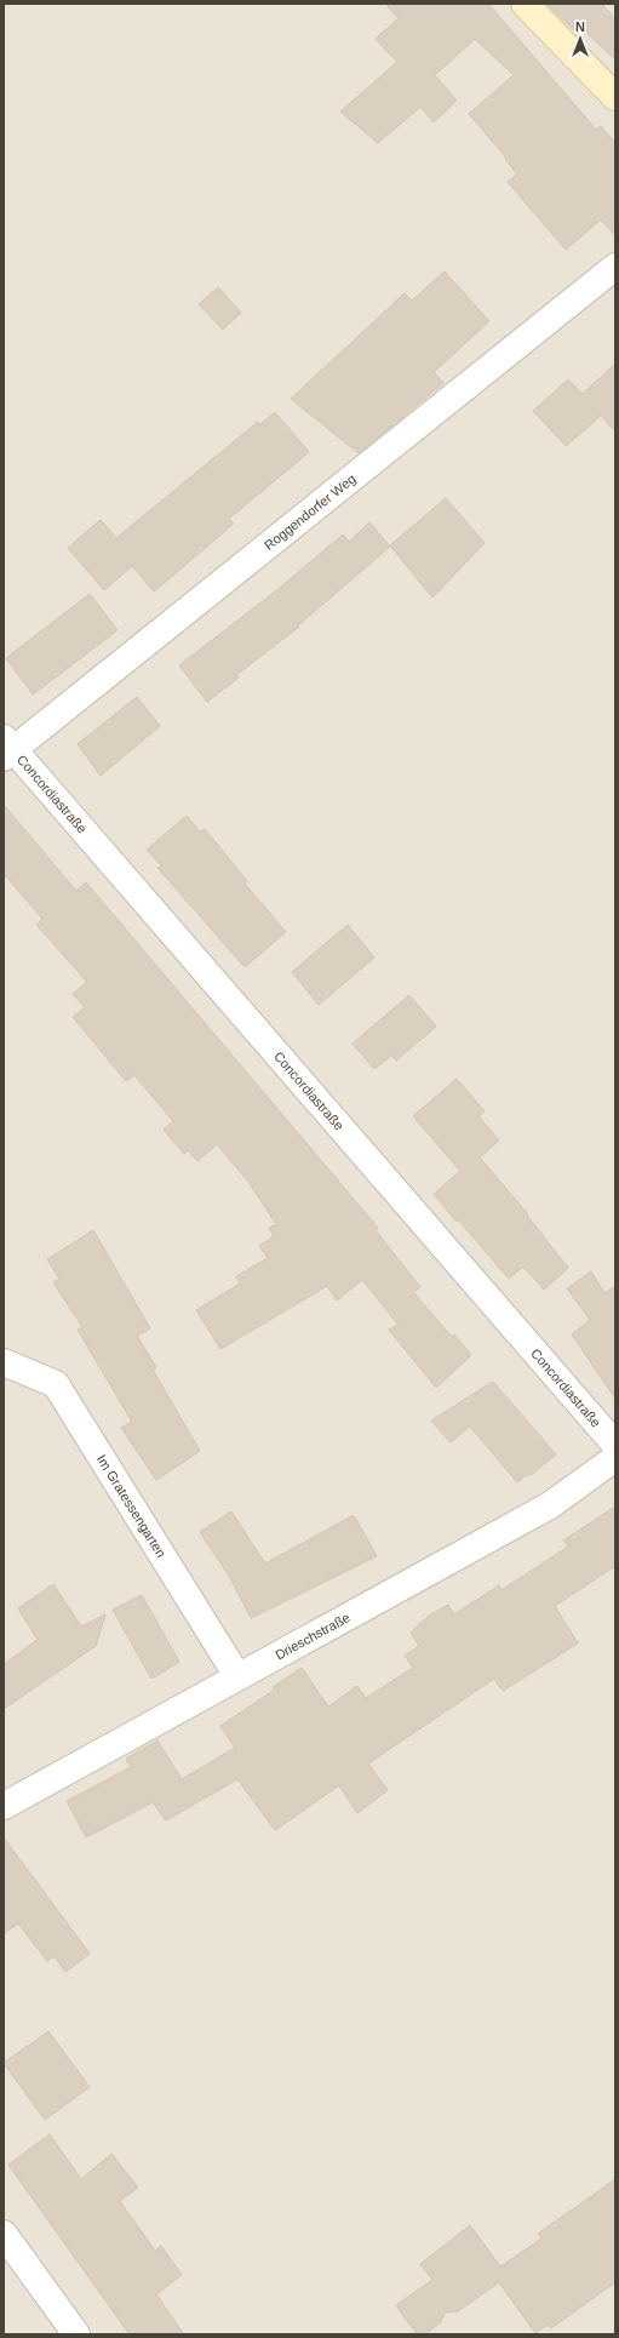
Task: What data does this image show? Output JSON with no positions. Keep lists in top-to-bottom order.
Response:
{
  "streets": {
    "street": [
      "Roggendorfer Weg",
      "Concordiastraße",
      "Im Gratessengarten",
      "Drieschstraße"
    ]
  },
  "crossings": [
    ["Roggendorfer Weg", "Concordiastraße"],
    ["Im Gratessengarten", "Drieschstraße"]
  ],
  "north": "top"
}
